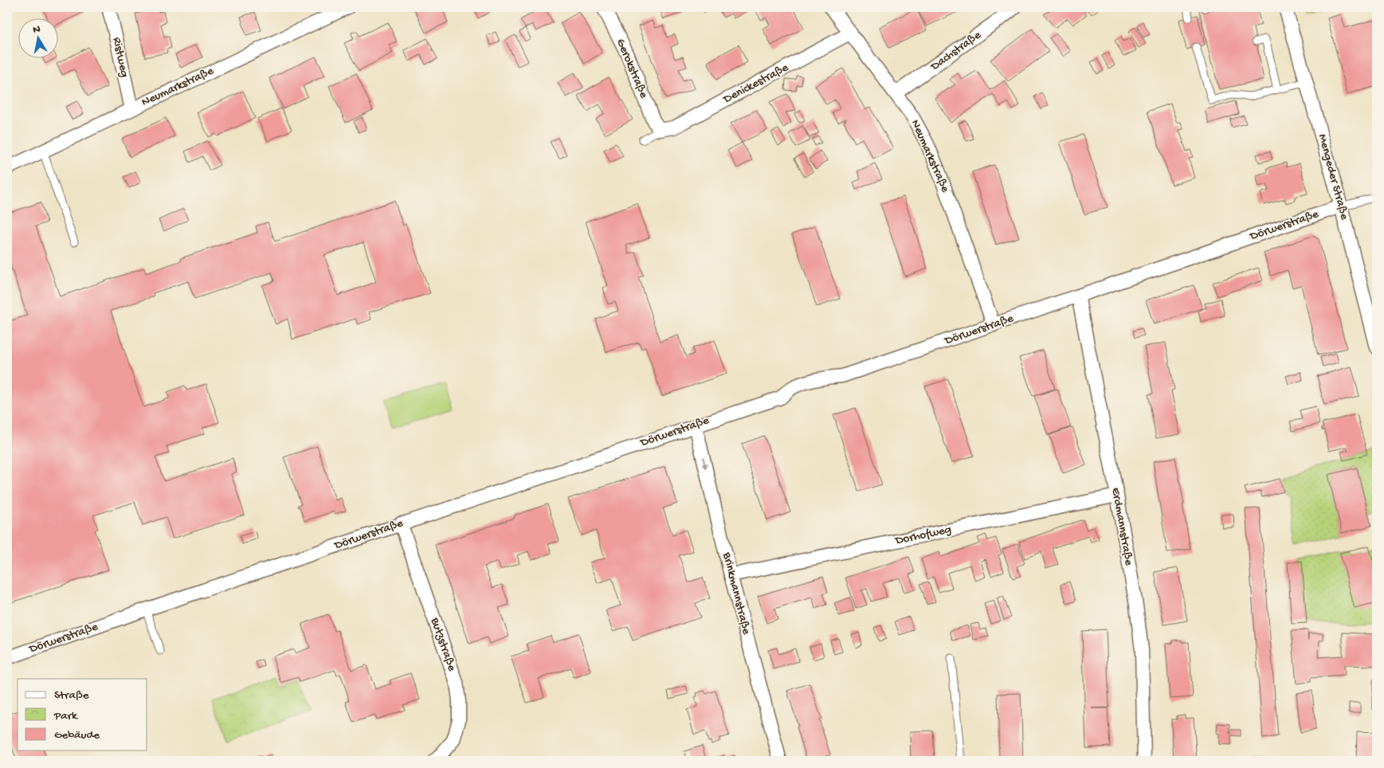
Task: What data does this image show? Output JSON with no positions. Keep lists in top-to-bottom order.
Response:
{
  "streets": {
    "street": [
      "Dachstraße",
      "Ristweg",
      "Gerokstraße",
      "Denickestraße",
      "Neumarkstraße",
      "Mengeder Straße",
      "Dörwerstraße",
      "Erdmannstraße",
      "Dorhofweg",
      "Brinkmannstraße",
      "Butzstraße"
    ]
  },
  "crossings": [
    ["Dachstraße", "Neumarkstraße"],
    ["Ristweg", "Neumarkstraße"],
    ["Gerokstraße", "Denickestraße"],
    ["Denickestraße", "Neumarkstraße"],
    ["Neumarkstraße", "Dörwerstraße"],
    ["Mengeder Straße", "Dörwerstraße"],
    ["Dörwerstraße", "Erdmannstraße"],
    ["Dörwerstraße", "Brinkmannstraße"],
    ["Dörwerstraße", "Butzstraße"],
    ["Erdmannstraße", "Dorhofweg"],
    ["Dorhofweg", "Brinkmannstraße"]
  ],
  "one_way": ["Brinkmannstraße"],
  "legend": ["Straße", "Park", "Gebäude"],
  "north": "top"
}
